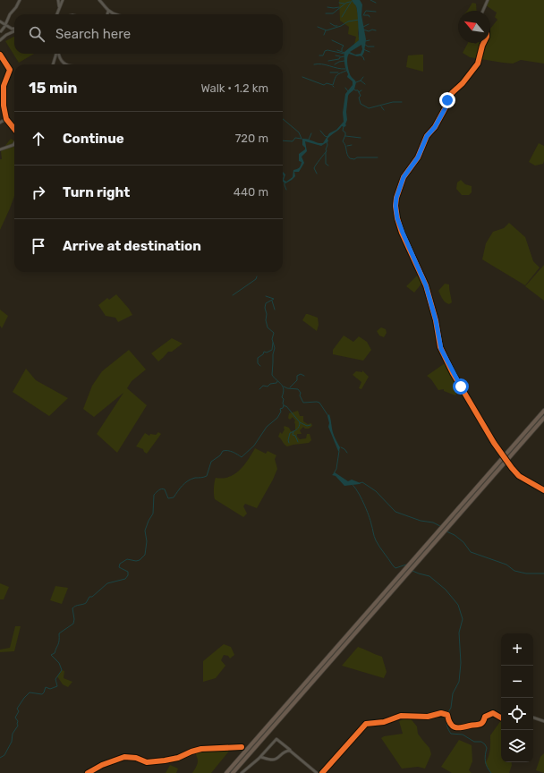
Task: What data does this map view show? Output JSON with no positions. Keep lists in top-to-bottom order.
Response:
{
  "north": "top left",
  "page": {
    "search": "Search here",
    "heading": ["15 min", "Walk · 1.2 km"],
    "list": [
      ["Continue", "720 m"],
      ["Turn right", "440 m"],
      "Arrive at destination"
    ],
    "map_buttons": ["+", "−"]
  }
}
